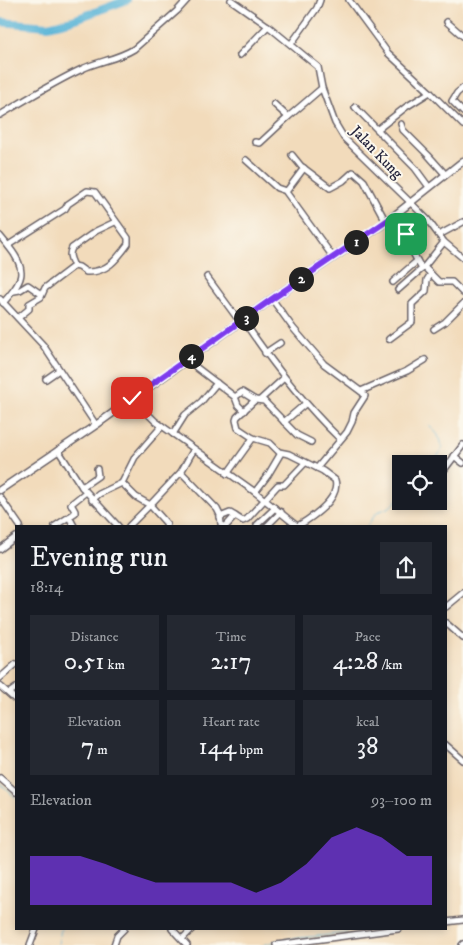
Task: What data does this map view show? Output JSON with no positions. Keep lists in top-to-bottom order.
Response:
{
  "streets": {
    "street": ["Jalan Kung"]
  },
  "page": {
    "pins": [
      "1",
      "2",
      "3",
      "4"
    ],
    "heading": ["Evening run", "18:14"],
    "stats": [
      ["Distance", "0.51 km"],
      ["Time", "2:17"],
      ["Pace", "4:28 /km"],
      ["Elevation", "7 m"],
      ["Heart rate", "144 bpm"],
      ["kcal", "38"]
    ],
    "chart": ["Elevation", "93–100 m"]
  }
}
